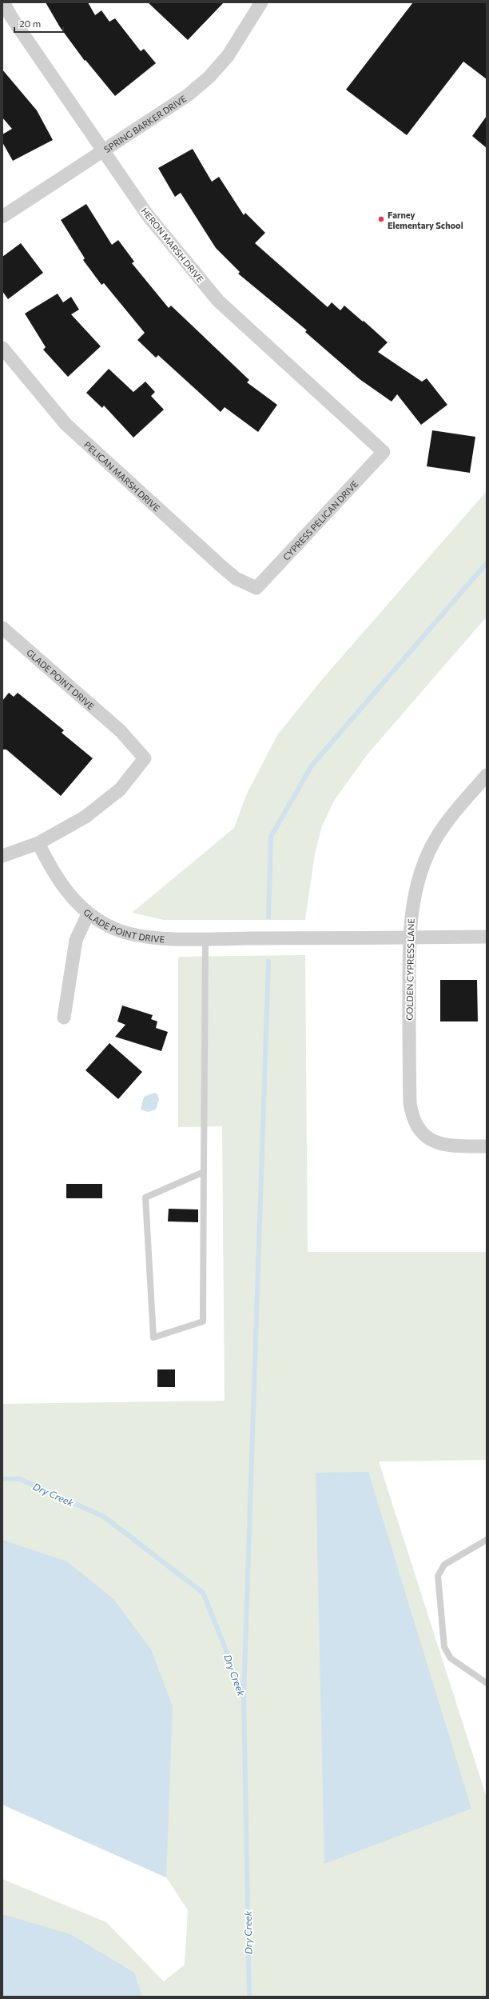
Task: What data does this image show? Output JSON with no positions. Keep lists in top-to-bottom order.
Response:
{
  "streets": {
    "street": [
      "SPRING BARKER DRIVE",
      "HERON MARSH DRIVE",
      "PELICAN MARSH DRIVE",
      "CYPRESS PELICAN DRIVE",
      "GLADE POINT DRIVE",
      "GOLDEN CYPRESS LANE"
    ]
  },
  "crossings": [
    ["SPRING BARKER DRIVE", "HERON MARSH DRIVE"],
    ["HERON MARSH DRIVE", "CYPRESS PELICAN DRIVE"],
    ["PELICAN MARSH DRIVE", "CYPRESS PELICAN DRIVE"],
    ["GLADE POINT DRIVE", "GOLDEN CYPRESS LANE"]
  ],
  "water": ["Dry Creek"],
  "places": ["Farney Elementary School"],
  "scale_bar": "20 m"
}
